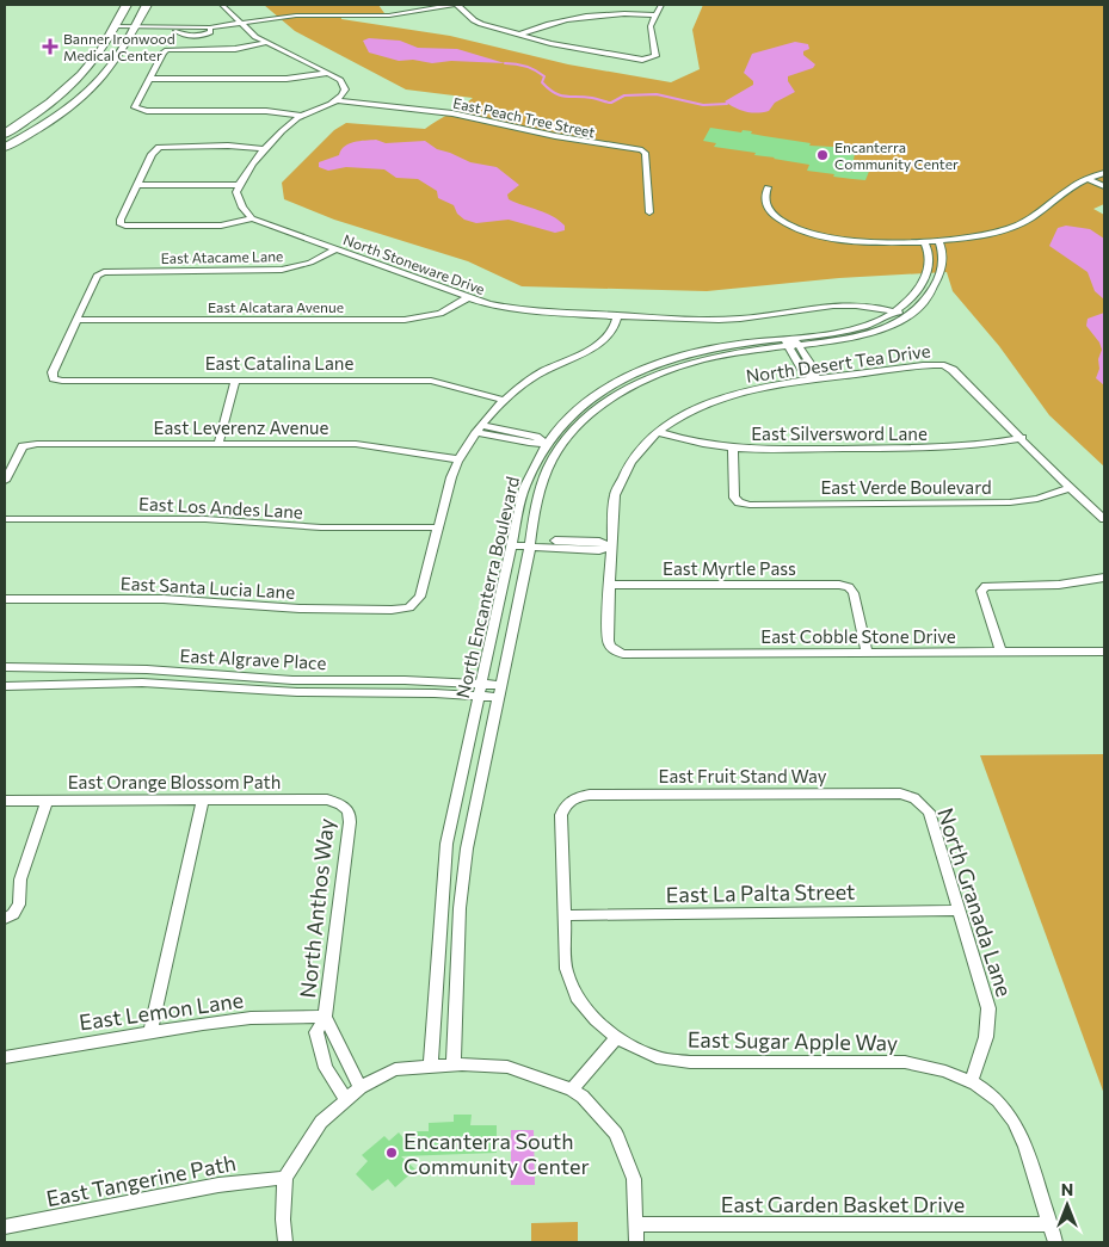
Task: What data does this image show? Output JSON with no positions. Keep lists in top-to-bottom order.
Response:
{
  "streets": {
    "street": [
      "East Peach Tree Street",
      "East Atacame Lane",
      "North Stoneware Drive",
      "East Alcatara Avenue",
      "East Catalina Lane",
      "North Desert Tea Drive",
      "East Leverenz Avenue",
      "East Silversword Lane",
      "East Verde Boulevard",
      "East Los Andes Lane",
      "East Myrtle Pass",
      "East Santa Lucia Lane",
      "North Encanterra Boulevard",
      "East Cobble Stone Drive",
      "East Algrave Place",
      "East Fruit Stand Way",
      "East Orange Blossom Path",
      "East La Palta Street",
      "North Granada Lane",
      "North Anthos Way",
      "East Lemon Lane",
      "East Sugar Apple Way",
      "East Tangerine Path",
      "East Garden Basket Drive"
    ]
  },
  "crossings": [
    ["East Atacame Lane", "North Stoneware Drive"],
    ["East Atacame Lane", "East Alcatara Avenue"],
    ["East Atacame Lane", "East Catalina Lane"],
    ["North Stoneware Drive", "East Alcatara Avenue"],
    ["North Stoneware Drive", "North Encanterra Boulevard"],
    ["East Alcatara Avenue", "East Catalina Lane"],
    ["North Desert Tea Drive", "East Silversword Lane"],
    ["North Desert Tea Drive", "East Myrtle Pass"],
    ["North Desert Tea Drive", "East Cobble Stone Drive"],
    ["East Silversword Lane", "East Verde Boulevard"],
    ["East Los Andes Lane", "East Santa Lucia Lane"],
    ["East Myrtle Pass", "East Cobble Stone Drive"],
    ["North Encanterra Boulevard", "East Algrave Place"],
    ["East Fruit Stand Way", "North Granada Lane"],
    ["East Orange Blossom Path", "North Anthos Way"],
    ["East La Palta Street", "North Granada Lane"],
    ["North Granada Lane", "East Sugar Apple Way"],
    ["North Anthos Way", "East Lemon Lane"]
  ],
  "places": {
    "health": ["Banner Ironwood Medical Center"],
    "other": ["Encanterra Community Center", "Encanterra South Community Center"]
  },
  "north": "top"
}
